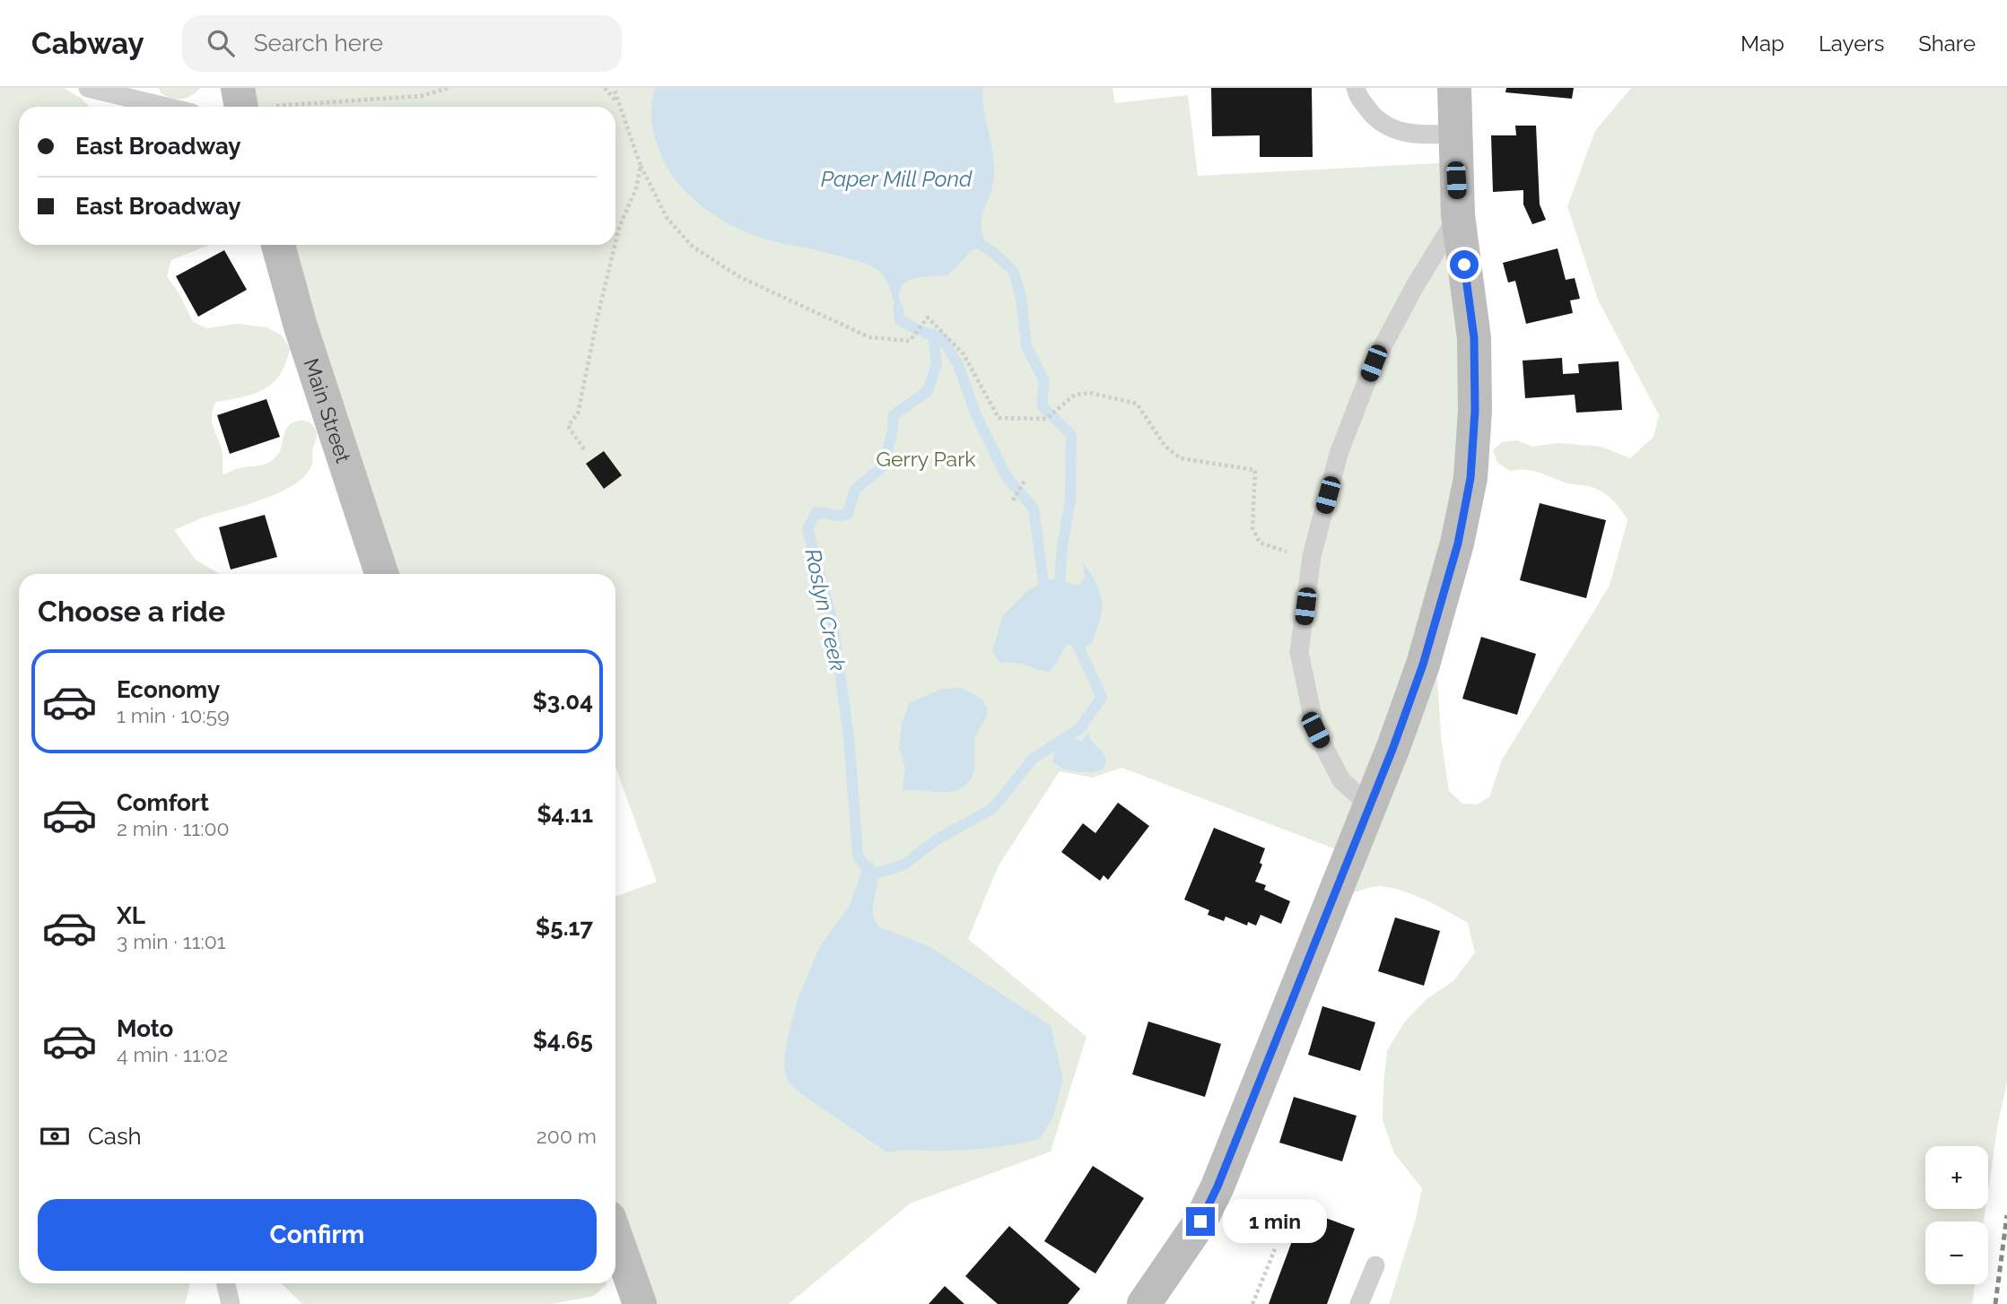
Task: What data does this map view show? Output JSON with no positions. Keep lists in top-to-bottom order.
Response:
{
  "streets": {
    "main road": ["Main Street"]
  },
  "water": ["Paper Mill Pond", "Roslyn Creek"],
  "parks": ["Gerry Park"],
  "page": {
    "header": "Cabway",
    "search": "Search here",
    "nav": ["Map", "Layers", "Share"],
    "banner": ["East Broadway", "East Broadway"],
    "heading": "Choose a ride",
    "list": [
      {
        "name": "Economy",
        "note": "1 min · 10:59",
        "value": "$3.04"
      },
      {
        "name": "Comfort",
        "note": "2 min · 11:00",
        "value": "$4.11"
      },
      {
        "name": "XL",
        "note": "3 min · 11:01",
        "value": "$5.17"
      },
      {
        "name": "Moto",
        "note": "4 min · 11:02",
        "value": "$4.65"
      }
    ],
    "pay": ["Cash", "200 m"],
    "map_buttons": ["+", "−"],
    "buttons": "Confirm",
    "bubble": "1 min"
  }
}
